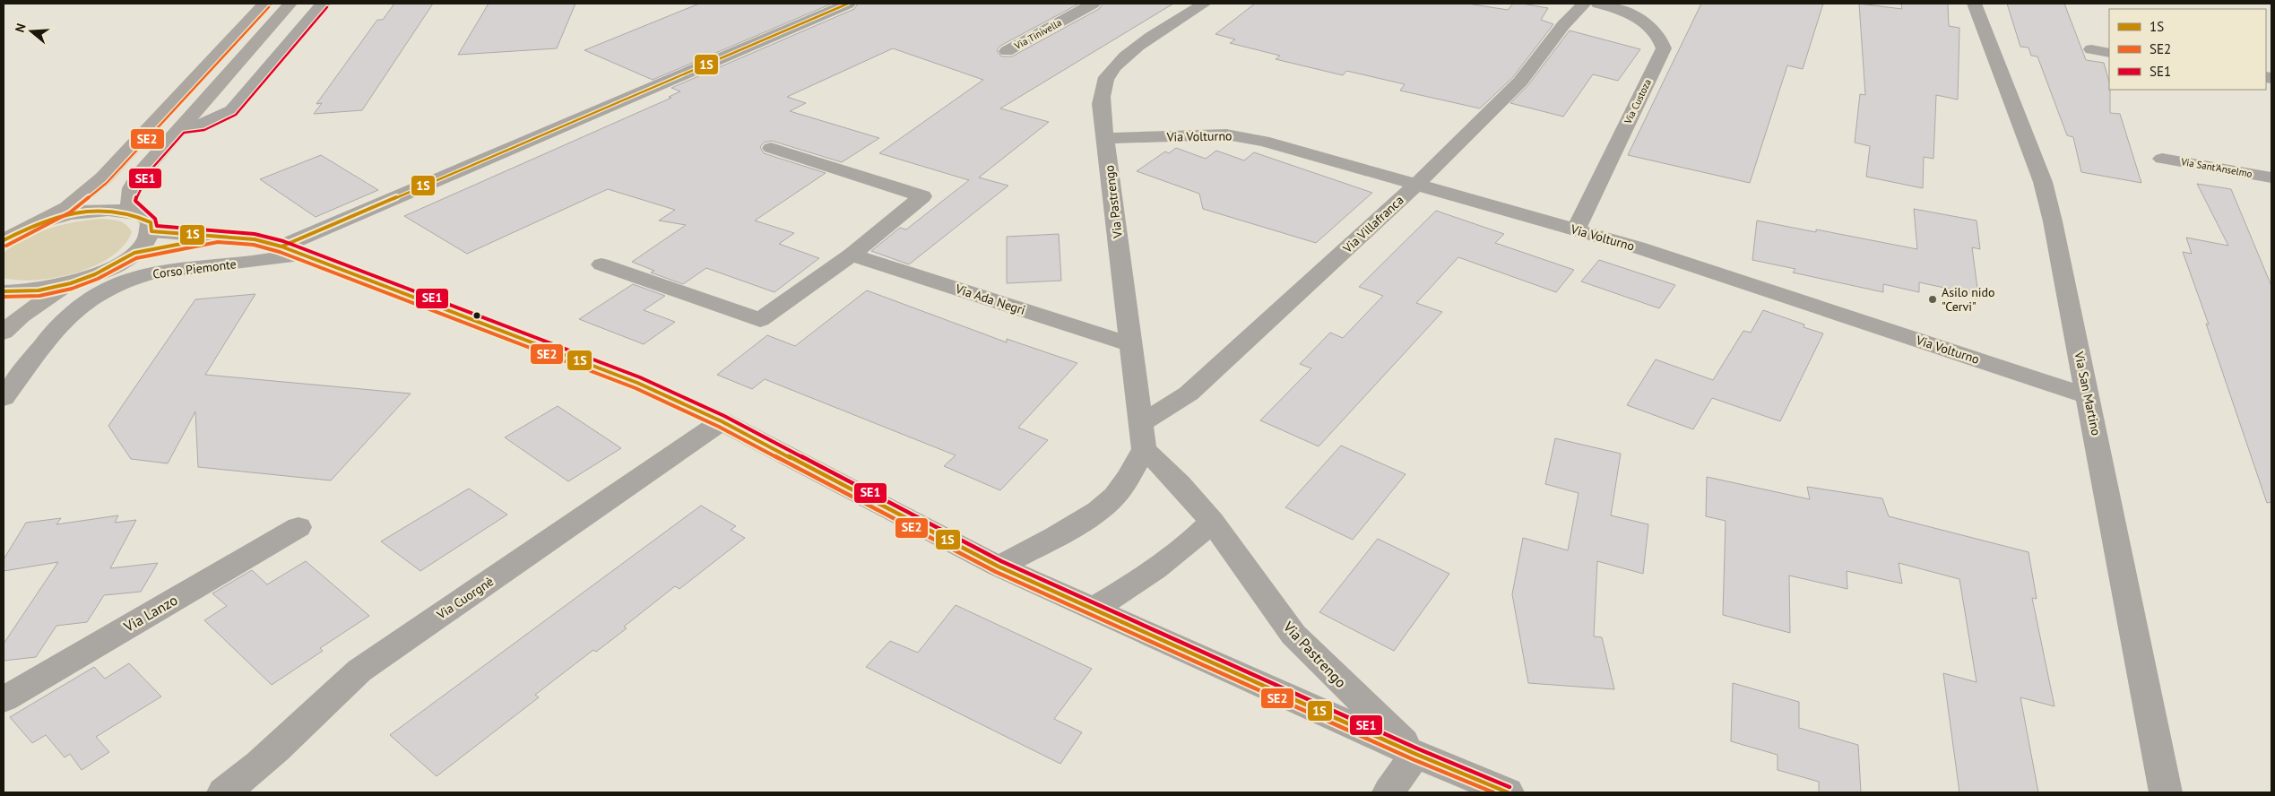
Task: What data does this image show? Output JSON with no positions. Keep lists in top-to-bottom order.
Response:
{
  "streets": {
    "street": [
      "Via Tinivella",
      "Via Custoza",
      "Via Volturno",
      "Via Sant'Anselmo",
      "Via Pastrengo",
      "Via Villafranca",
      "Corso Piemonte",
      "Via Ada Negri",
      "Via San Martino",
      "Via Cuorgnè",
      "Via Lanzo"
    ]
  },
  "crossings": [
    ["Via Custoza", "Via Volturno"],
    ["Via Volturno", "Via Pastrengo"],
    ["Via Volturno", "Via Villafranca"],
    ["Via Volturno", "Via San Martino"],
    ["Via Pastrengo", "Via Villafranca"],
    ["Via Pastrengo", "Via Ada Negri"]
  ],
  "places": ["Asilo nido \"Cervi\""],
  "lines": ["transit line 1S", "transit line SE2", "transit line SE1"],
  "legend": ["1S", "SE2", "SE1"],
  "north": "left"
}
